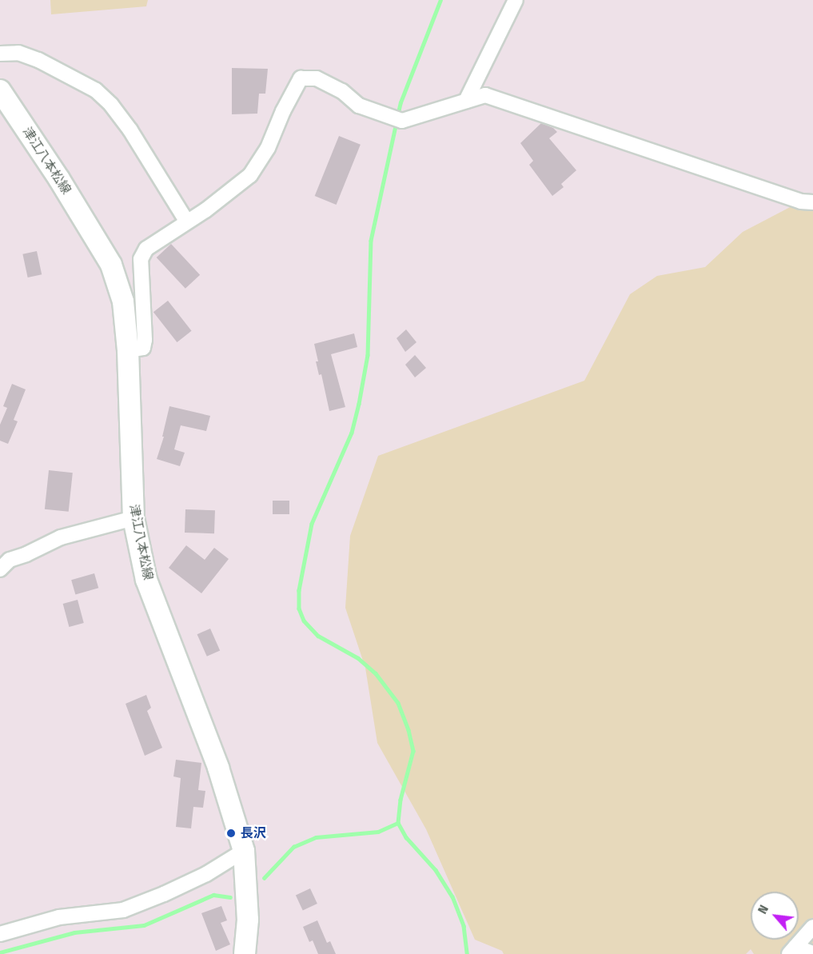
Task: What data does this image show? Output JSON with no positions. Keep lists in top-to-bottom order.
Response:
{
  "streets": {
    "main road": ["津江八本松線"]
  },
  "places": ["長沢"],
  "north": "top left"
}
